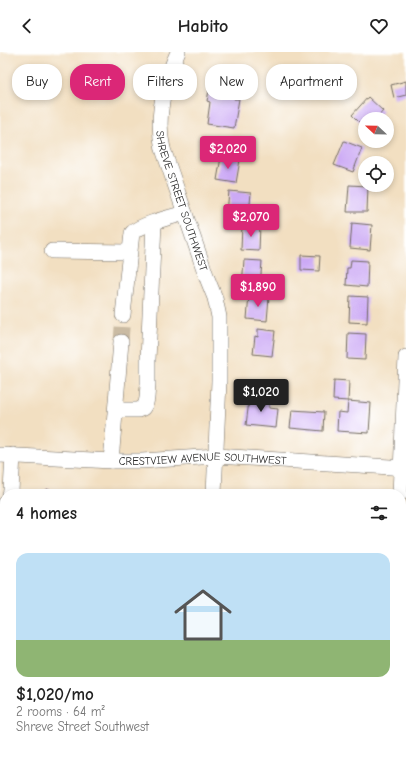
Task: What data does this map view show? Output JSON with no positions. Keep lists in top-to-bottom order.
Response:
{
  "streets": {
    "street": ["SHREVE STREET SOUTHWEST", "CRESTVIEW AVENUE SOUTHWEST"]
  },
  "crossings": [
    ["SHREVE STREET SOUTHWEST", "CRESTVIEW AVENUE SOUTHWEST"]
  ],
  "north": "left",
  "page": {
    "header": "Habito",
    "chip": [
      "Buy",
      "Rent",
      "Filters",
      "New",
      "Apartment"
    ],
    "price": [
      "$2,020",
      "$2,070",
      "$1,890",
      "$1,020"
    ],
    "heading": "4 homes",
    "list": [
      {
        "name": "$1,020/mo",
        "note": "2 rooms · 64 m² · Shreve Street Southwest"
      }
    ]
  }
}
